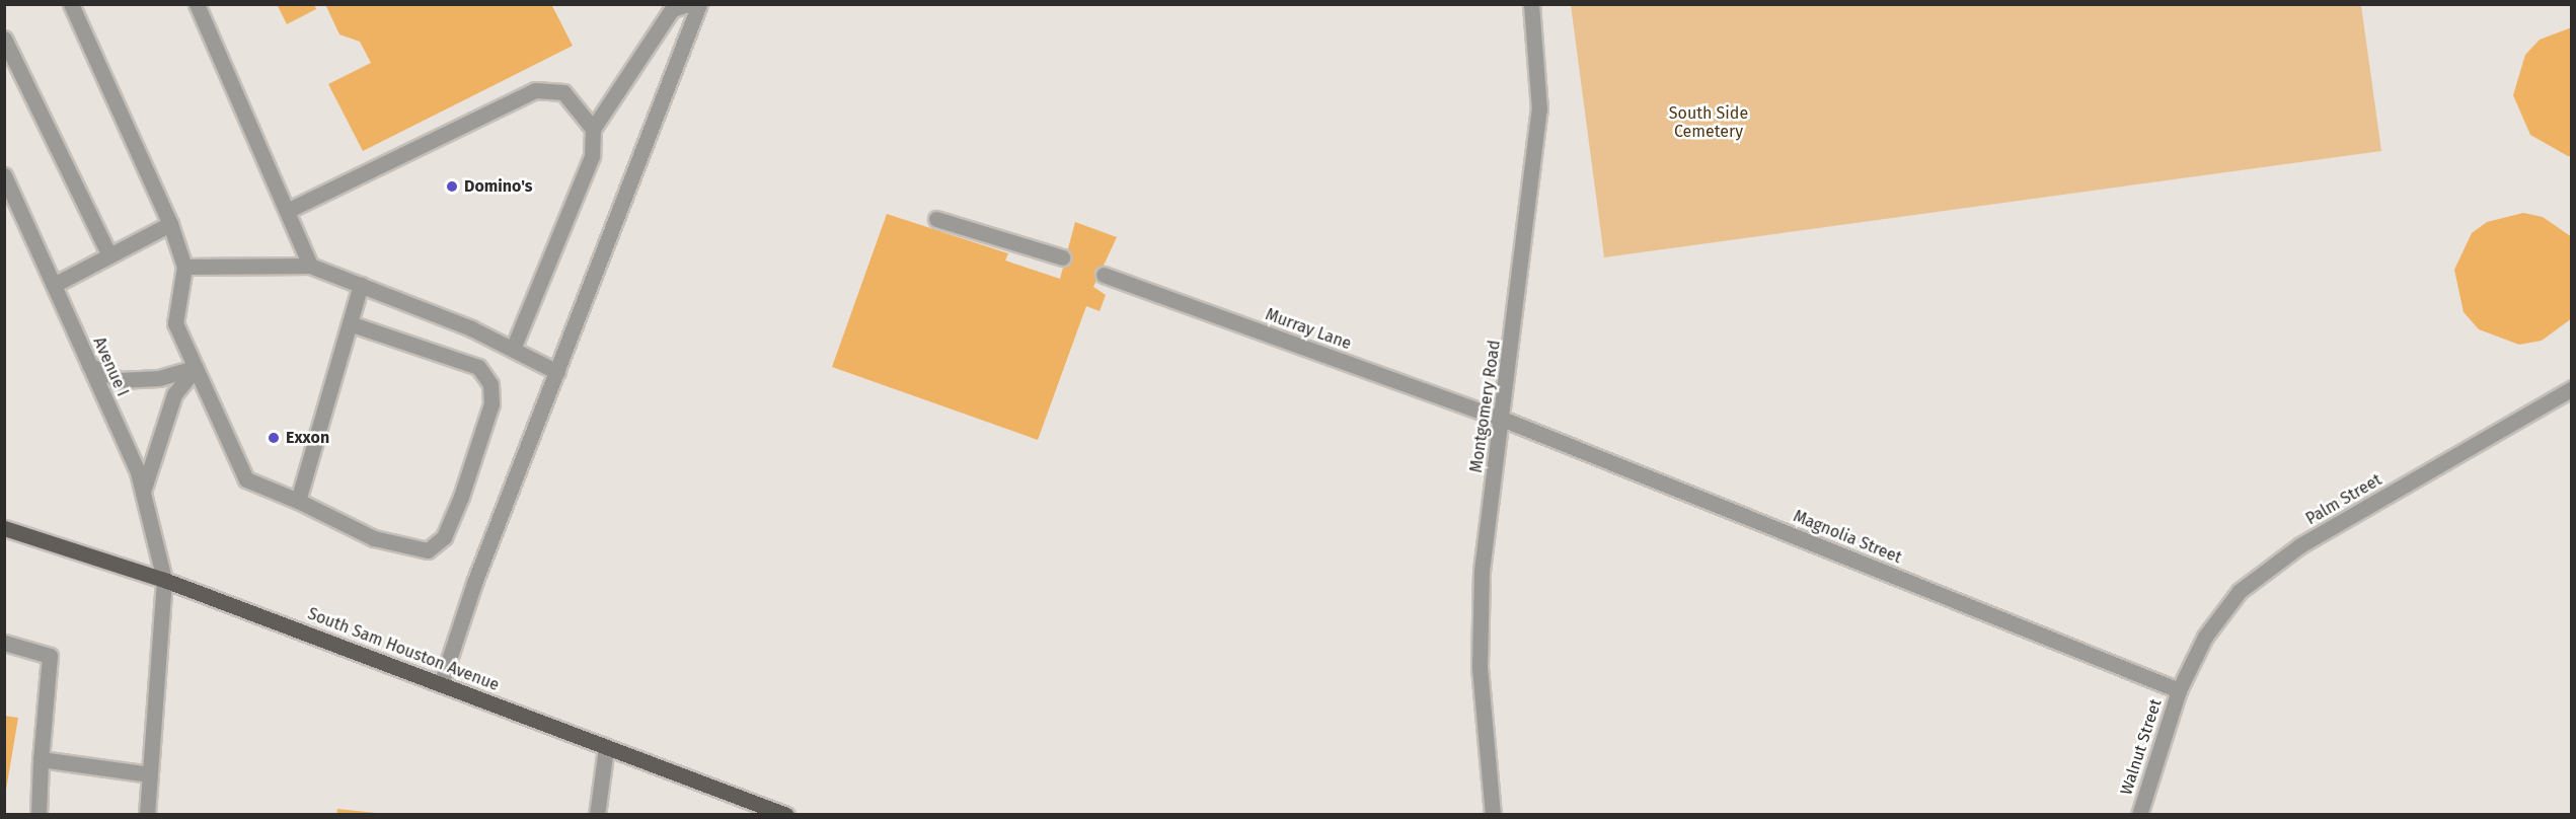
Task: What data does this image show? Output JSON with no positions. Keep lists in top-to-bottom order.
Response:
{
  "streets": {
    "main road": ["South Sam Houston Avenue"],
    "street": [
      "Murray Lane",
      "Avenue I",
      "Montgomery Road",
      "Palm Street",
      "Magnolia Street",
      "Walnut Street"
    ]
  },
  "crossings": [
    ["Murray Lane", "Montgomery Road"],
    ["Murray Lane", "Magnolia Street"],
    ["Avenue I", "South Sam Houston Avenue"],
    ["Montgomery Road", "Magnolia Street"],
    ["Palm Street", "Magnolia Street"],
    ["Palm Street", "Walnut Street"],
    ["Magnolia Street", "Walnut Street"]
  ],
  "parks": ["South Side Cemetery"],
  "places": ["Domino's", "Exxon"]
}
